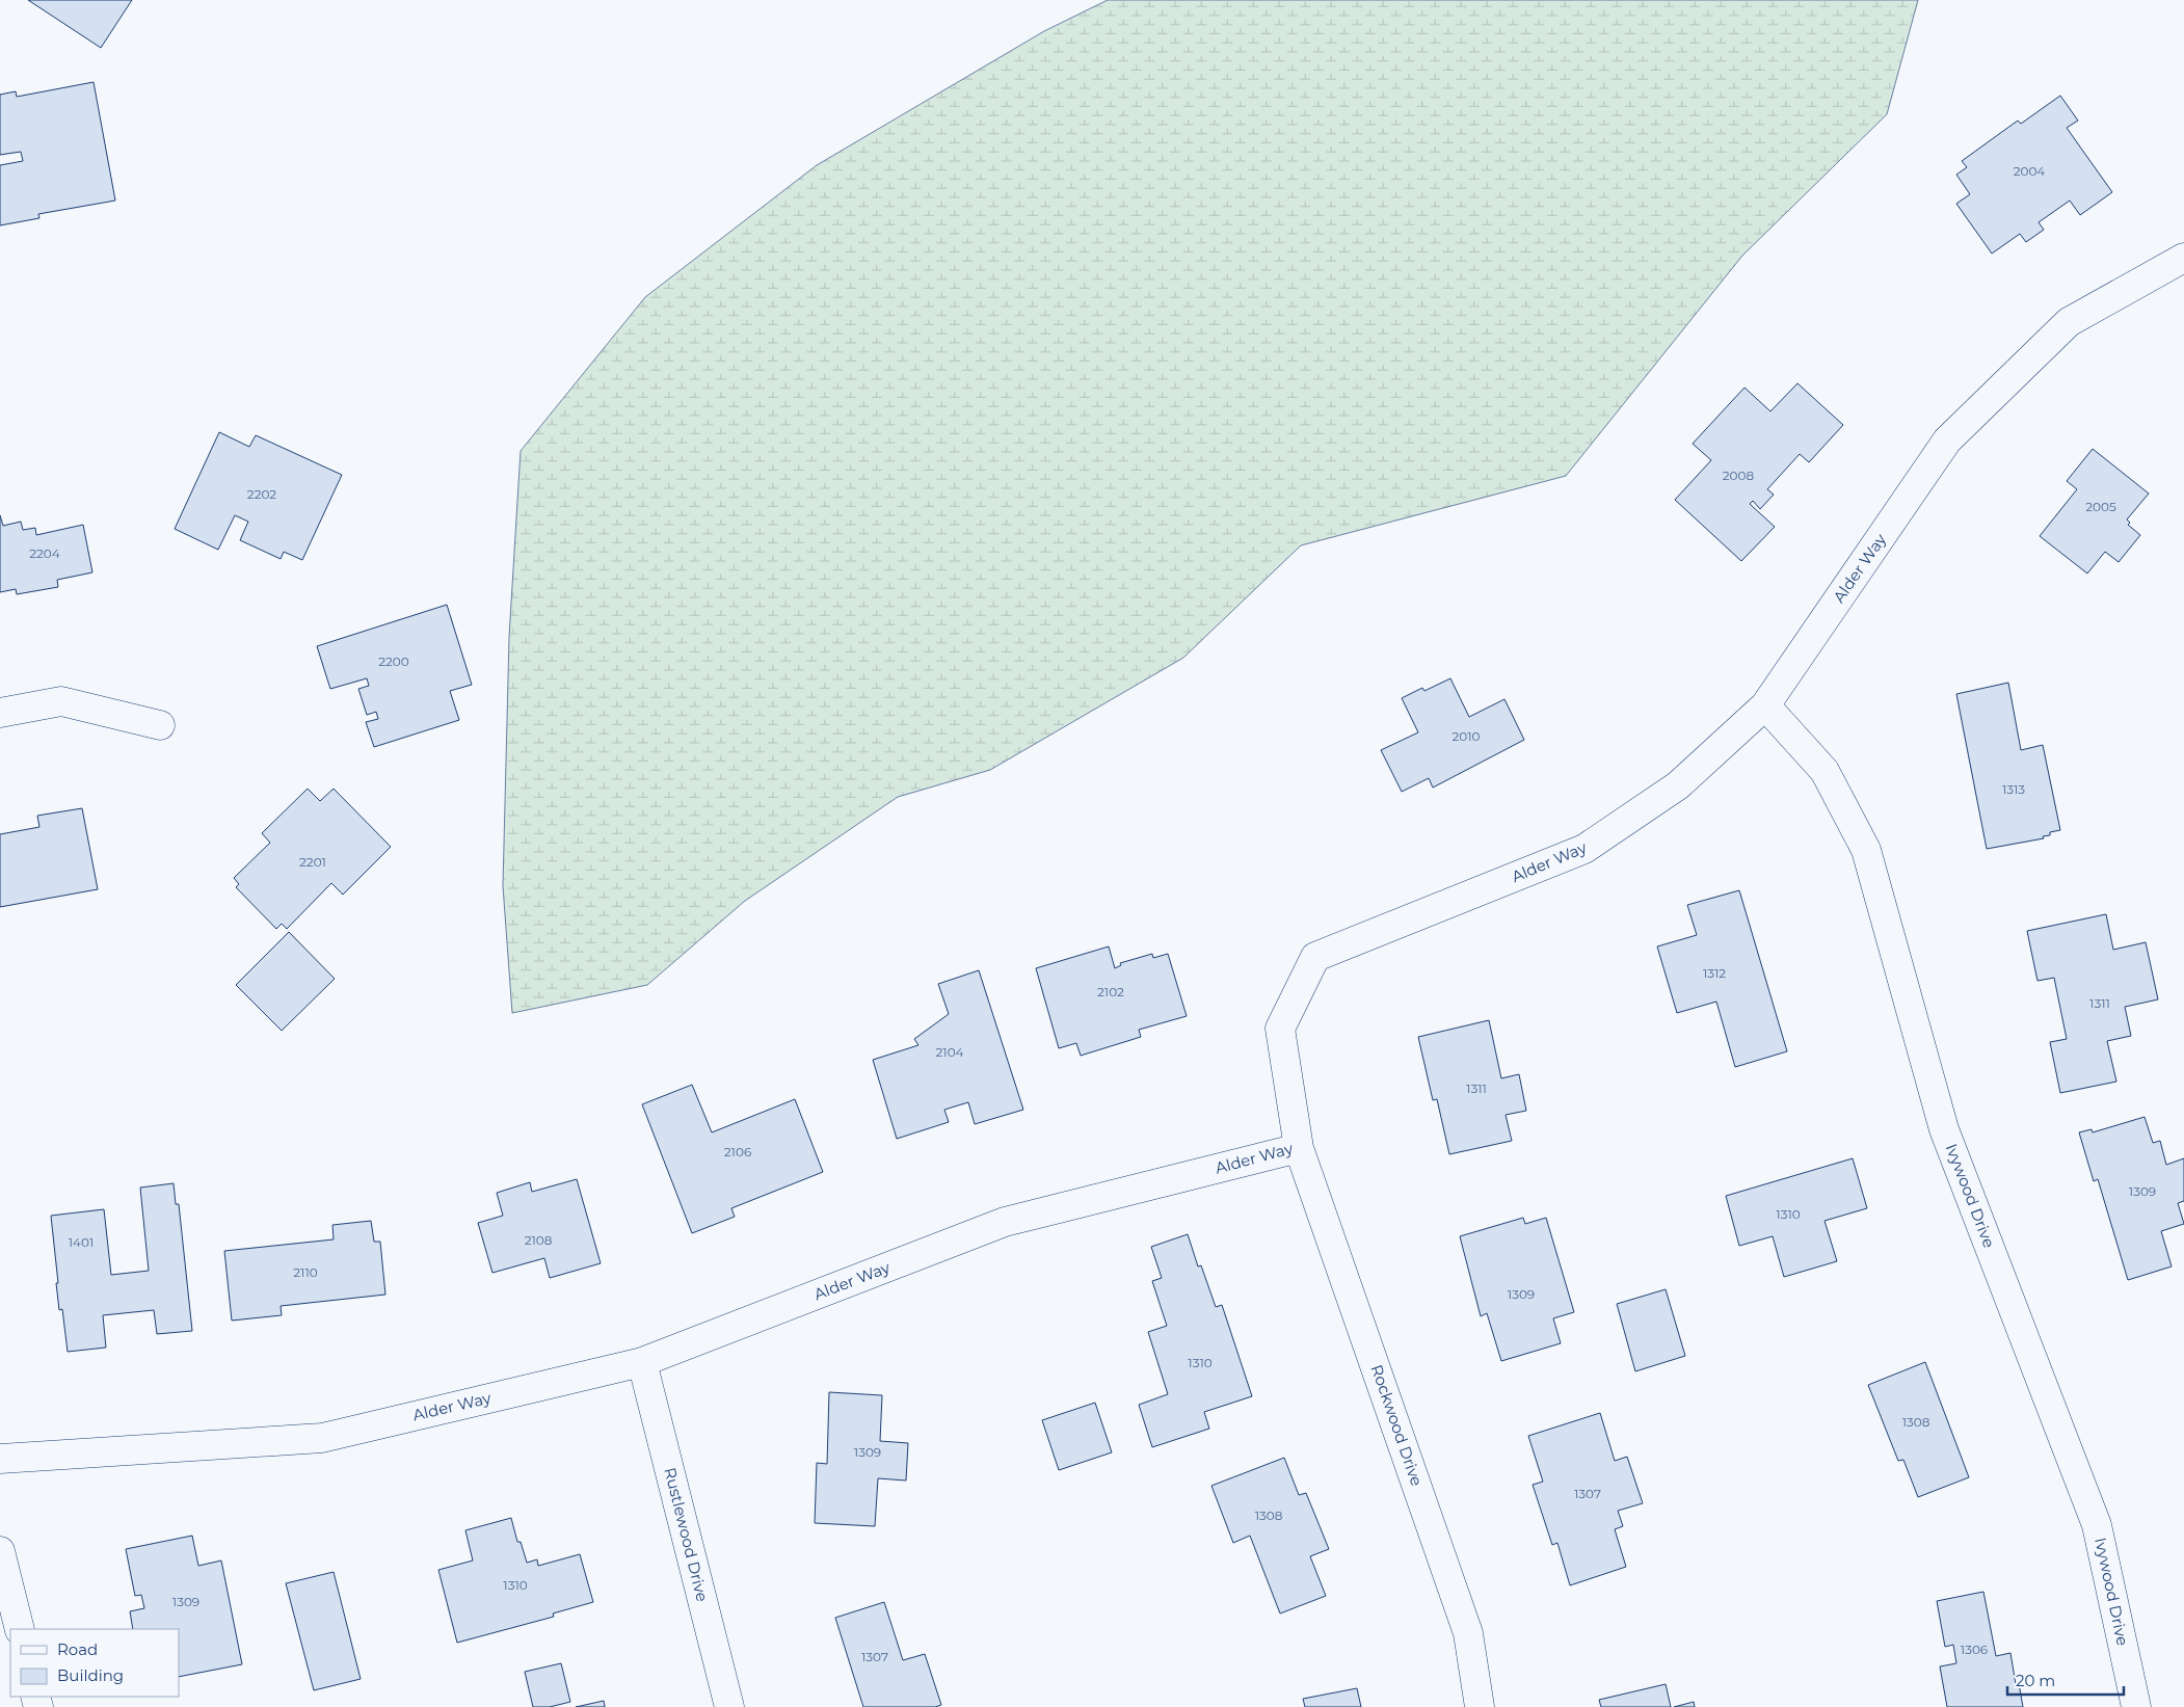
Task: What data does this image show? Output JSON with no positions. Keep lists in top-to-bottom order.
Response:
{
  "streets": {
    "street": [
      "Alder Way",
      "Ivywood Drive",
      "Rockwood Drive",
      "Rustlewood Drive"
    ]
  },
  "crossings": [
    ["Alder Way", "Ivywood Drive"],
    ["Alder Way", "Rockwood Drive"],
    ["Alder Way", "Rustlewood Drive"]
  ],
  "house_numbers": [
    "2004",
    "2008",
    "2202",
    "2005",
    "2204",
    "2200",
    "2010",
    "1313",
    "2201",
    "1312",
    "2102",
    "1311",
    "2104",
    "1311",
    "2106",
    "1309",
    "1310",
    "2108",
    "1401",
    "2110",
    "1309",
    "1310",
    "1308",
    "1309",
    "1307",
    "1308",
    "1310",
    "1309",
    "1306",
    "1307"
  ],
  "legend": ["Road", "Building"],
  "scale_bar": "20 m"
}
